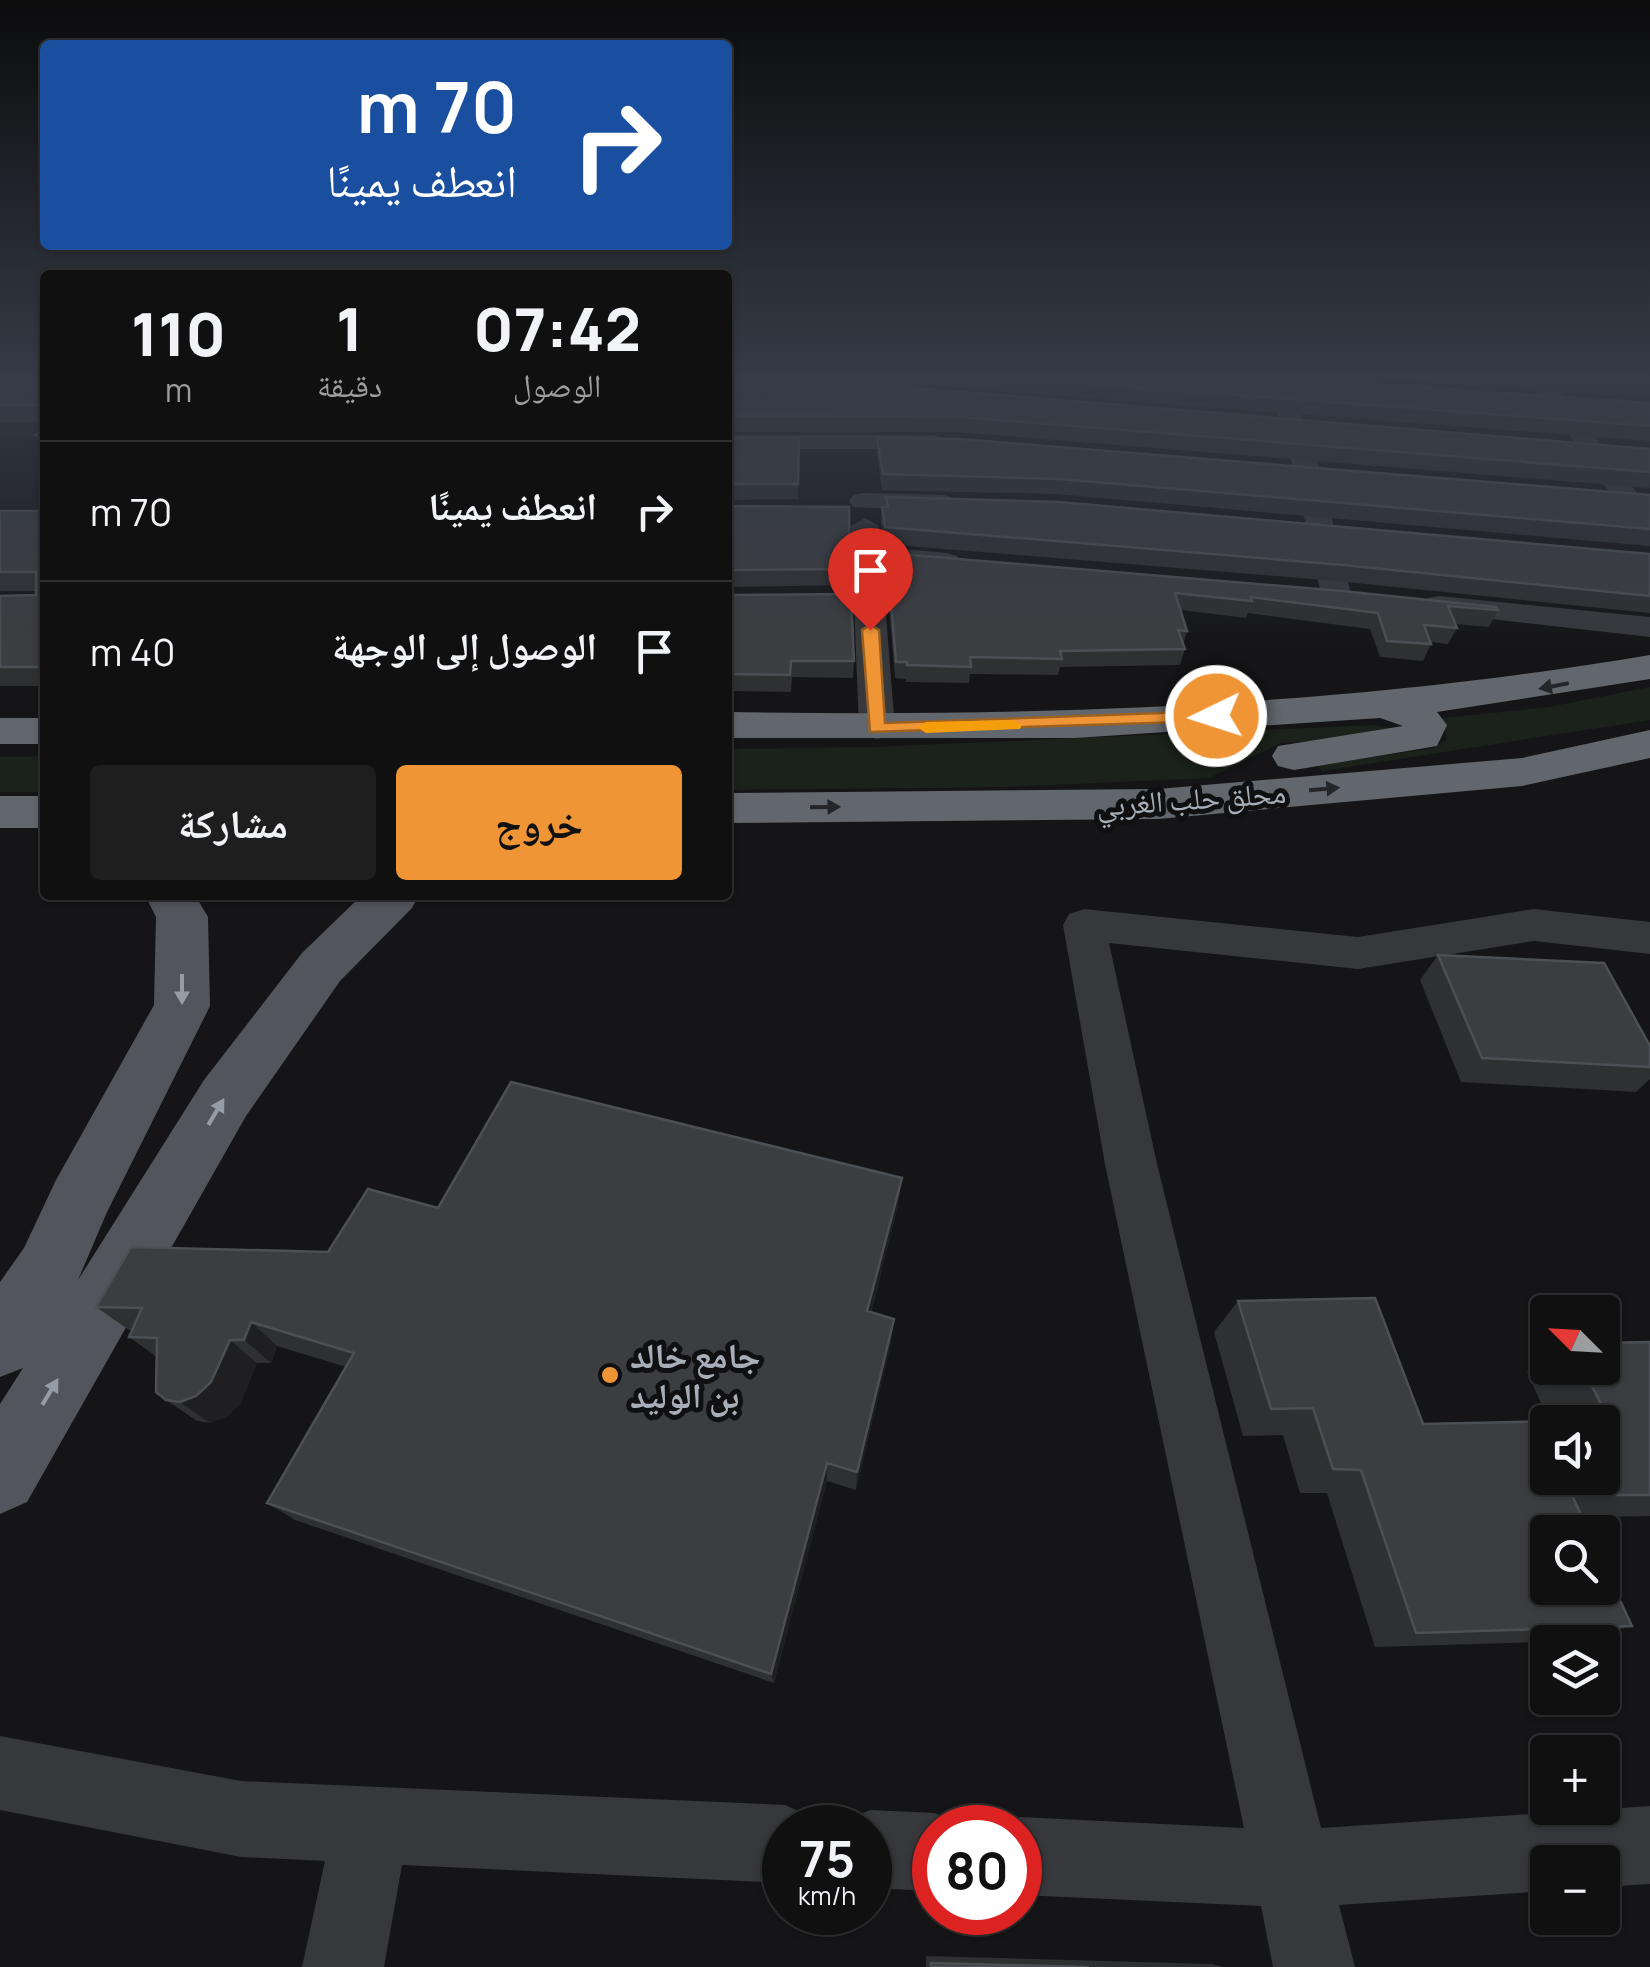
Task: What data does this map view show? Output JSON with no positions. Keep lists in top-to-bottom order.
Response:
{
  "streets": {
    "highway": ["محلق حلب الغربي"]
  },
  "places": ["جامع خالد بن الوليد"],
  "north": "top left",
  "page": {
    "turn": ["70 m", "انعطف يمينًا"],
    "eta": [
      "07:42",
      "الوصول",
      "1",
      "دقيقة",
      "110",
      "m"
    ],
    "list": [
      {
        "name": "انعطف يمينًا",
        "value": "70 m"
      },
      {
        "name": "الوصول إلى الوجهة",
        "value": "40 m"
      }
    ],
    "buttons": ["خروج", "مشاركة"],
    "map_buttons": ["+", "−"],
    "speed": "75 km/h",
    "limit": "80"
  }
}
